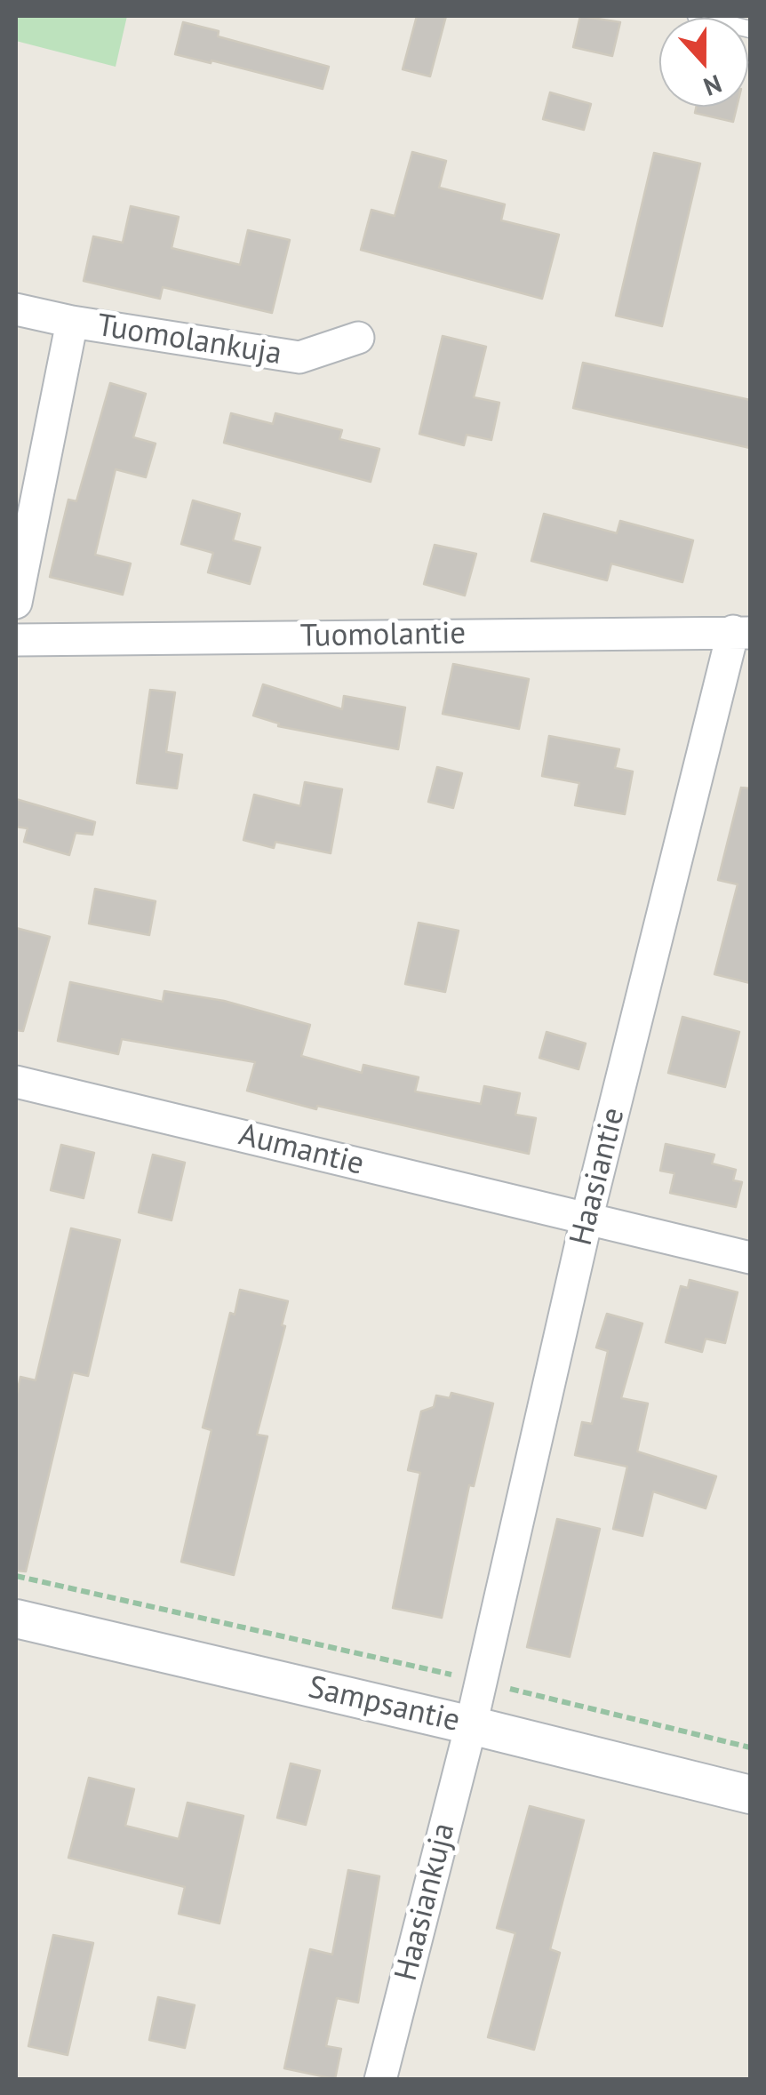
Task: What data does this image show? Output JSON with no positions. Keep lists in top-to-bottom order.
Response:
{
  "streets": {
    "street": [
      "Tuomolankuja",
      "Tuomolantie",
      "Aumantie",
      "Haasiantie",
      "Sampsantie",
      "Haasiankuja"
    ]
  },
  "crossings": [
    ["Tuomolantie", "Haasiantie"],
    ["Aumantie", "Haasiantie"],
    ["Haasiantie", "Sampsantie"],
    ["Haasiantie", "Haasiankuja"],
    ["Sampsantie", "Haasiankuja"]
  ],
  "north": "bottom"
}
